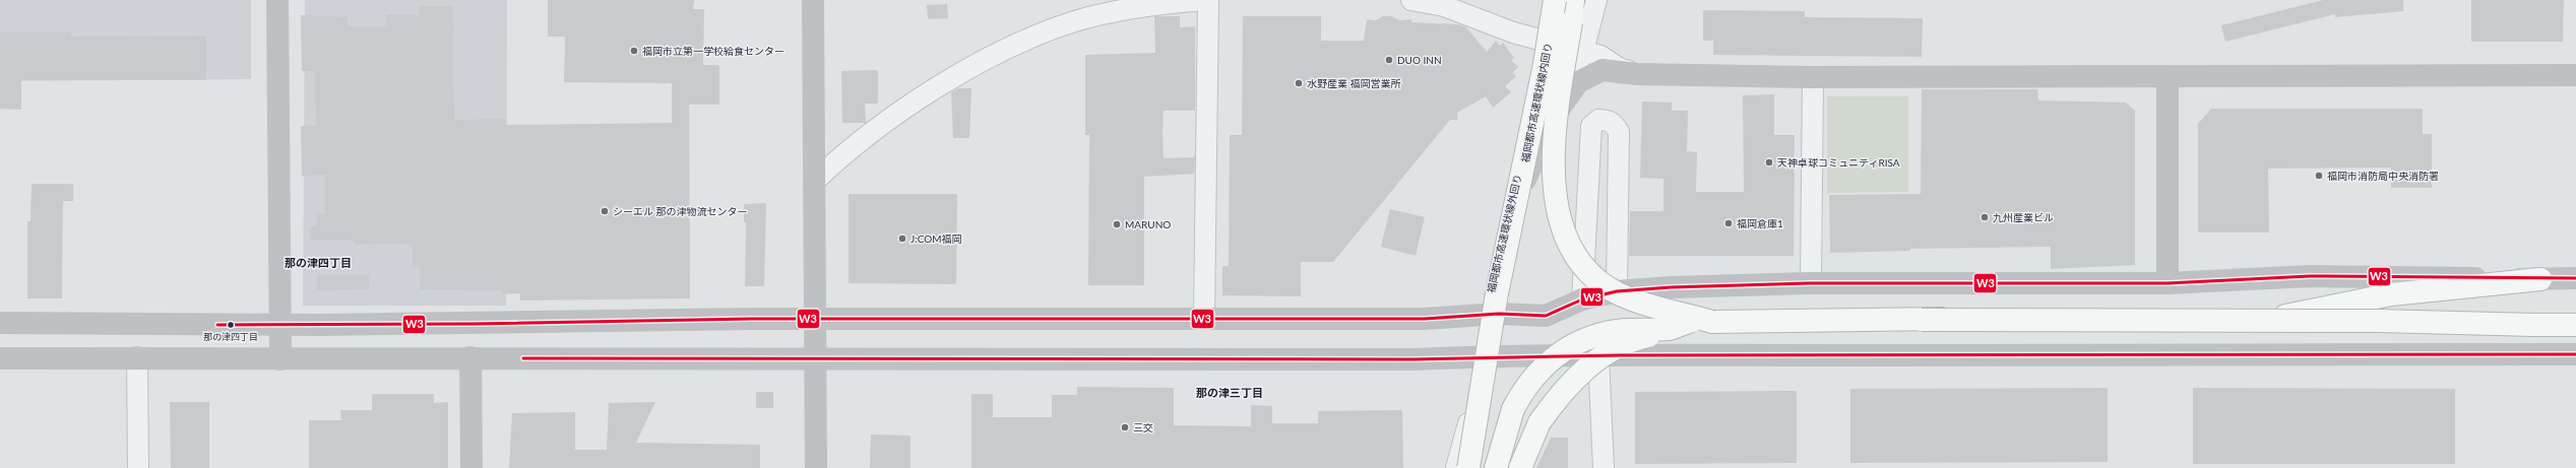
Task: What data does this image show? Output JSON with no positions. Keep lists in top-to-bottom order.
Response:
{
  "streets": {
    "highway": ["福岡都市高速環状線内回り", "福岡都市高速環状線外回り"]
  },
  "districts": ["那の津四丁目", "那の津三丁目"],
  "places": [
    "福岡市立第一学校給食センター",
    "DUO INN",
    "水野産業 福岡営業所",
    "天神卓球コミュニティRISA",
    "福岡市消防局中央消防署",
    "シーエル 那の津物流センター",
    "九州産業ビル",
    "福岡倉庫1",
    "MARUNO",
    "J:COM福岡",
    "那の津四丁目",
    "三交"
  ],
  "lines": ["transit line W3"]
}
